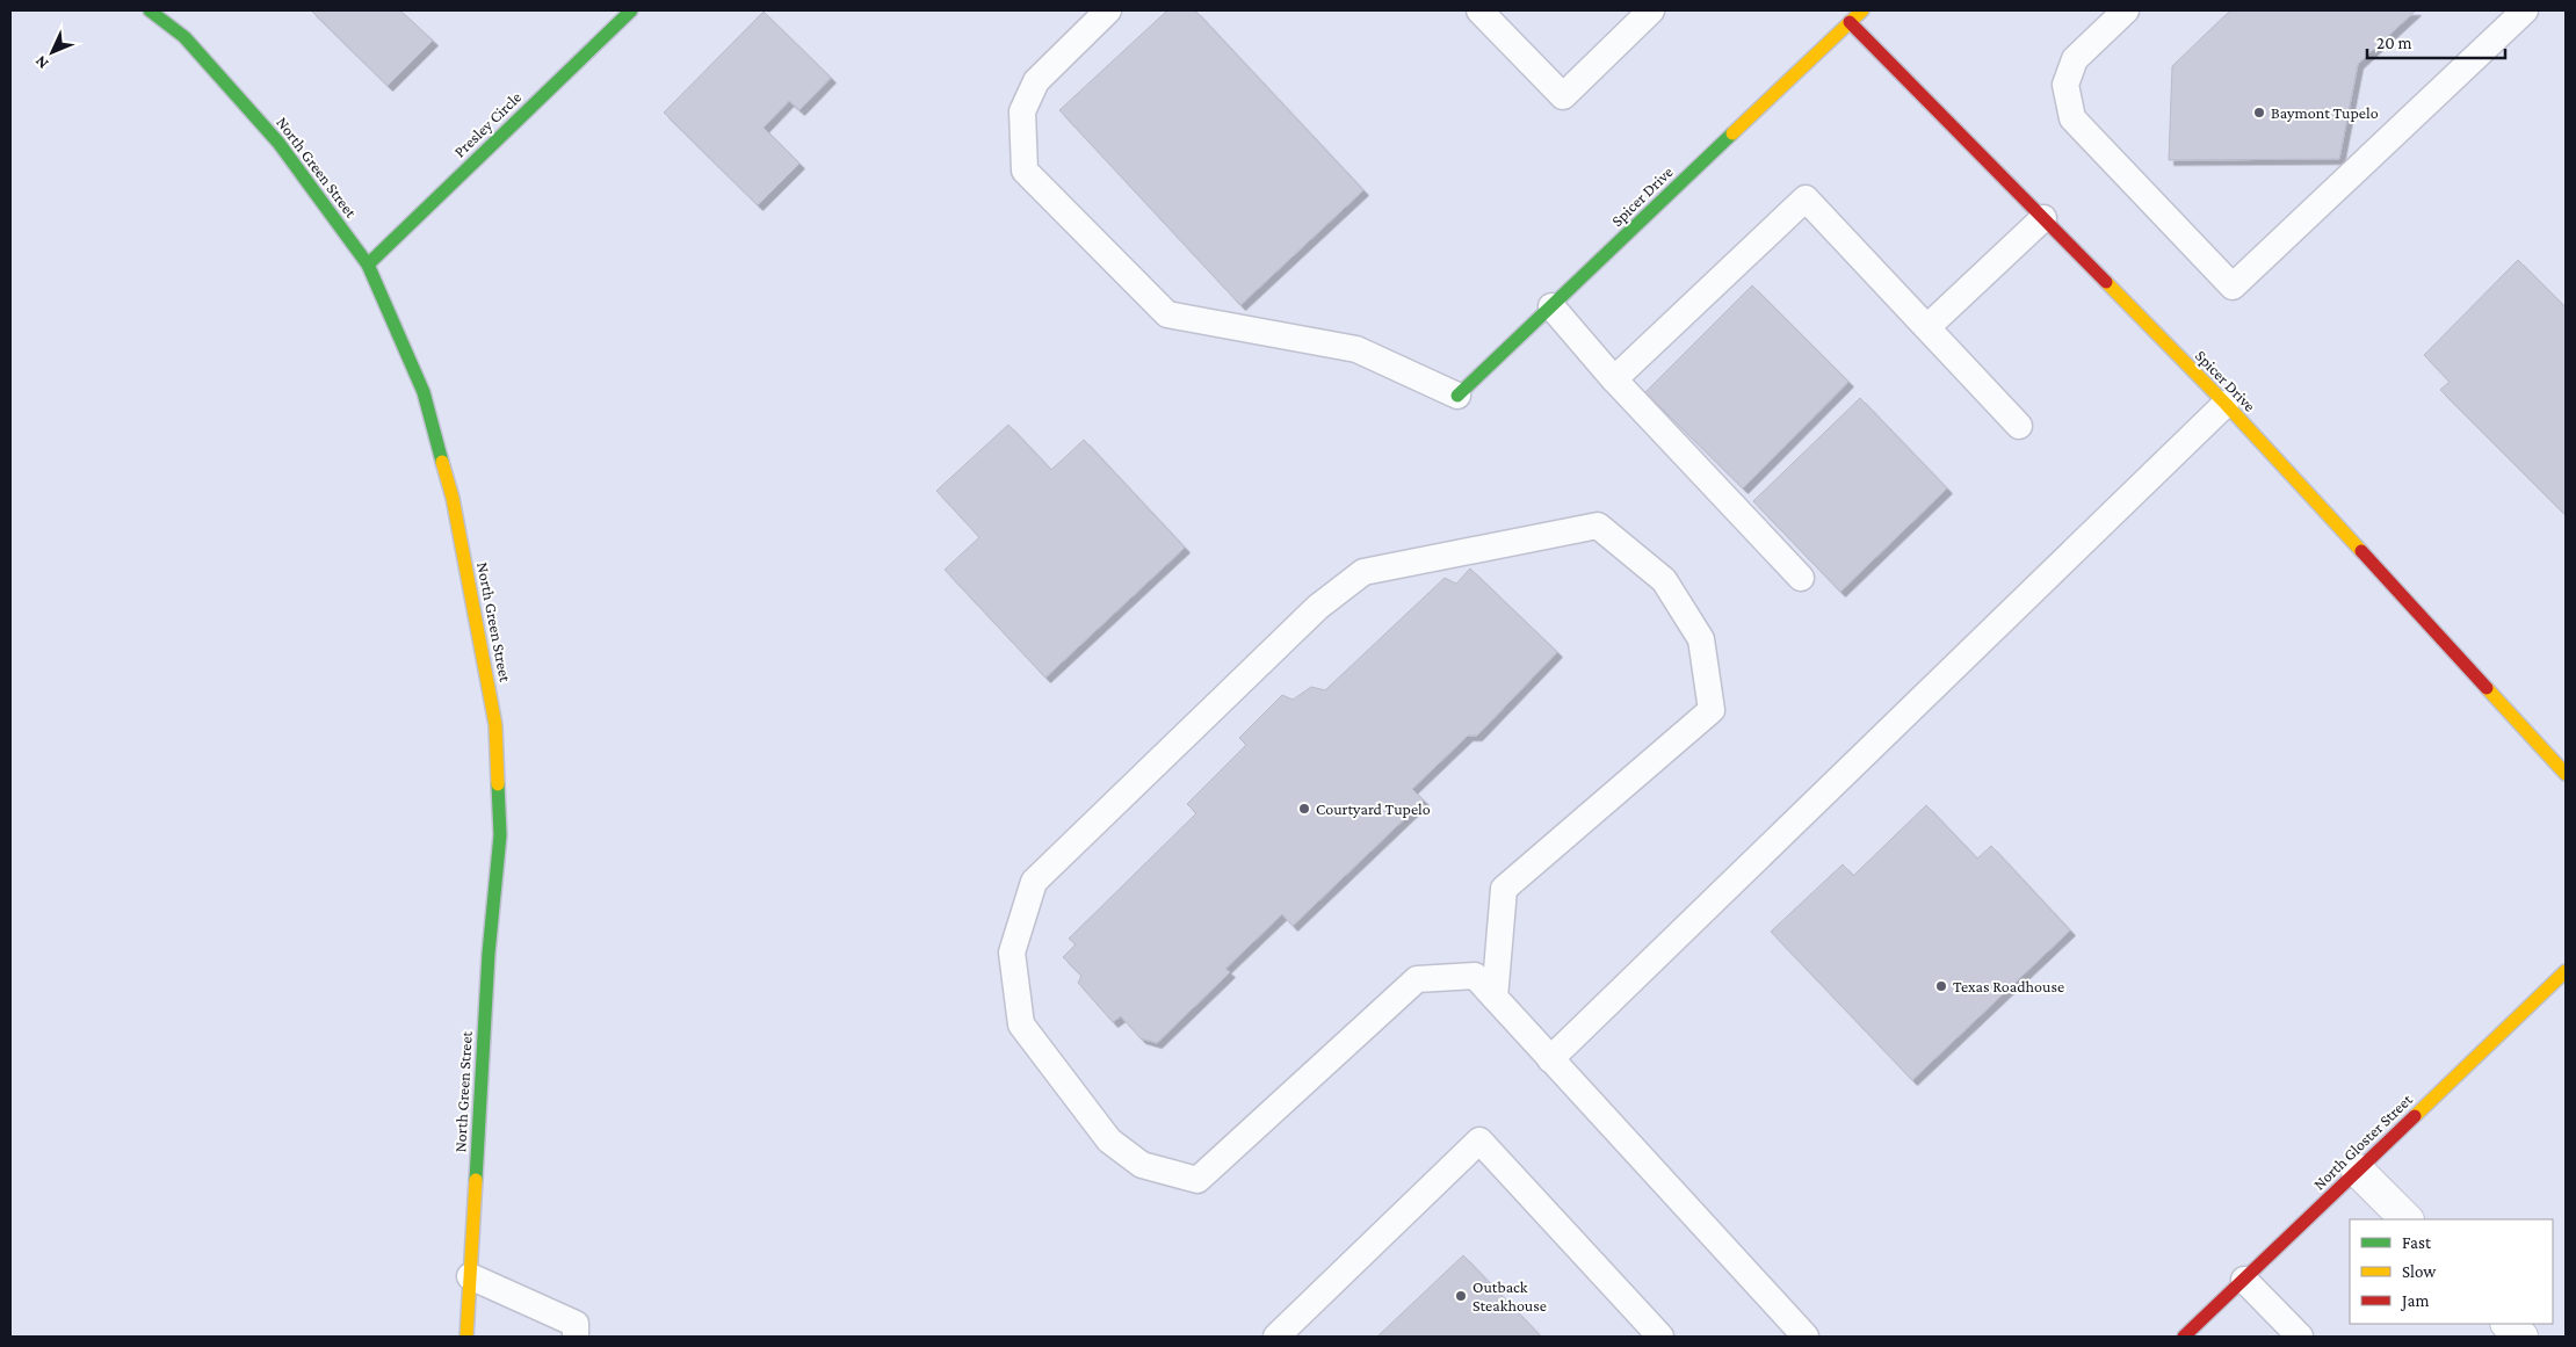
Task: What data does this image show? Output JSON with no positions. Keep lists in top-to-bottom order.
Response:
{
  "streets": {
    "street": [
      "Presley Circle",
      "North Green Street",
      "Spicer Drive",
      "North Gloster Street"
    ]
  },
  "crossings": [
    ["Presley Circle", "North Green Street"]
  ],
  "places": [
    "Baymont Tupelo",
    "Courtyard Tupelo",
    "Texas Roadhouse",
    "Outback Steakhouse"
  ],
  "legend": ["Fast", "Slow", "Jam"],
  "scale_bar": "20 m",
  "north": "bottom left"
}
